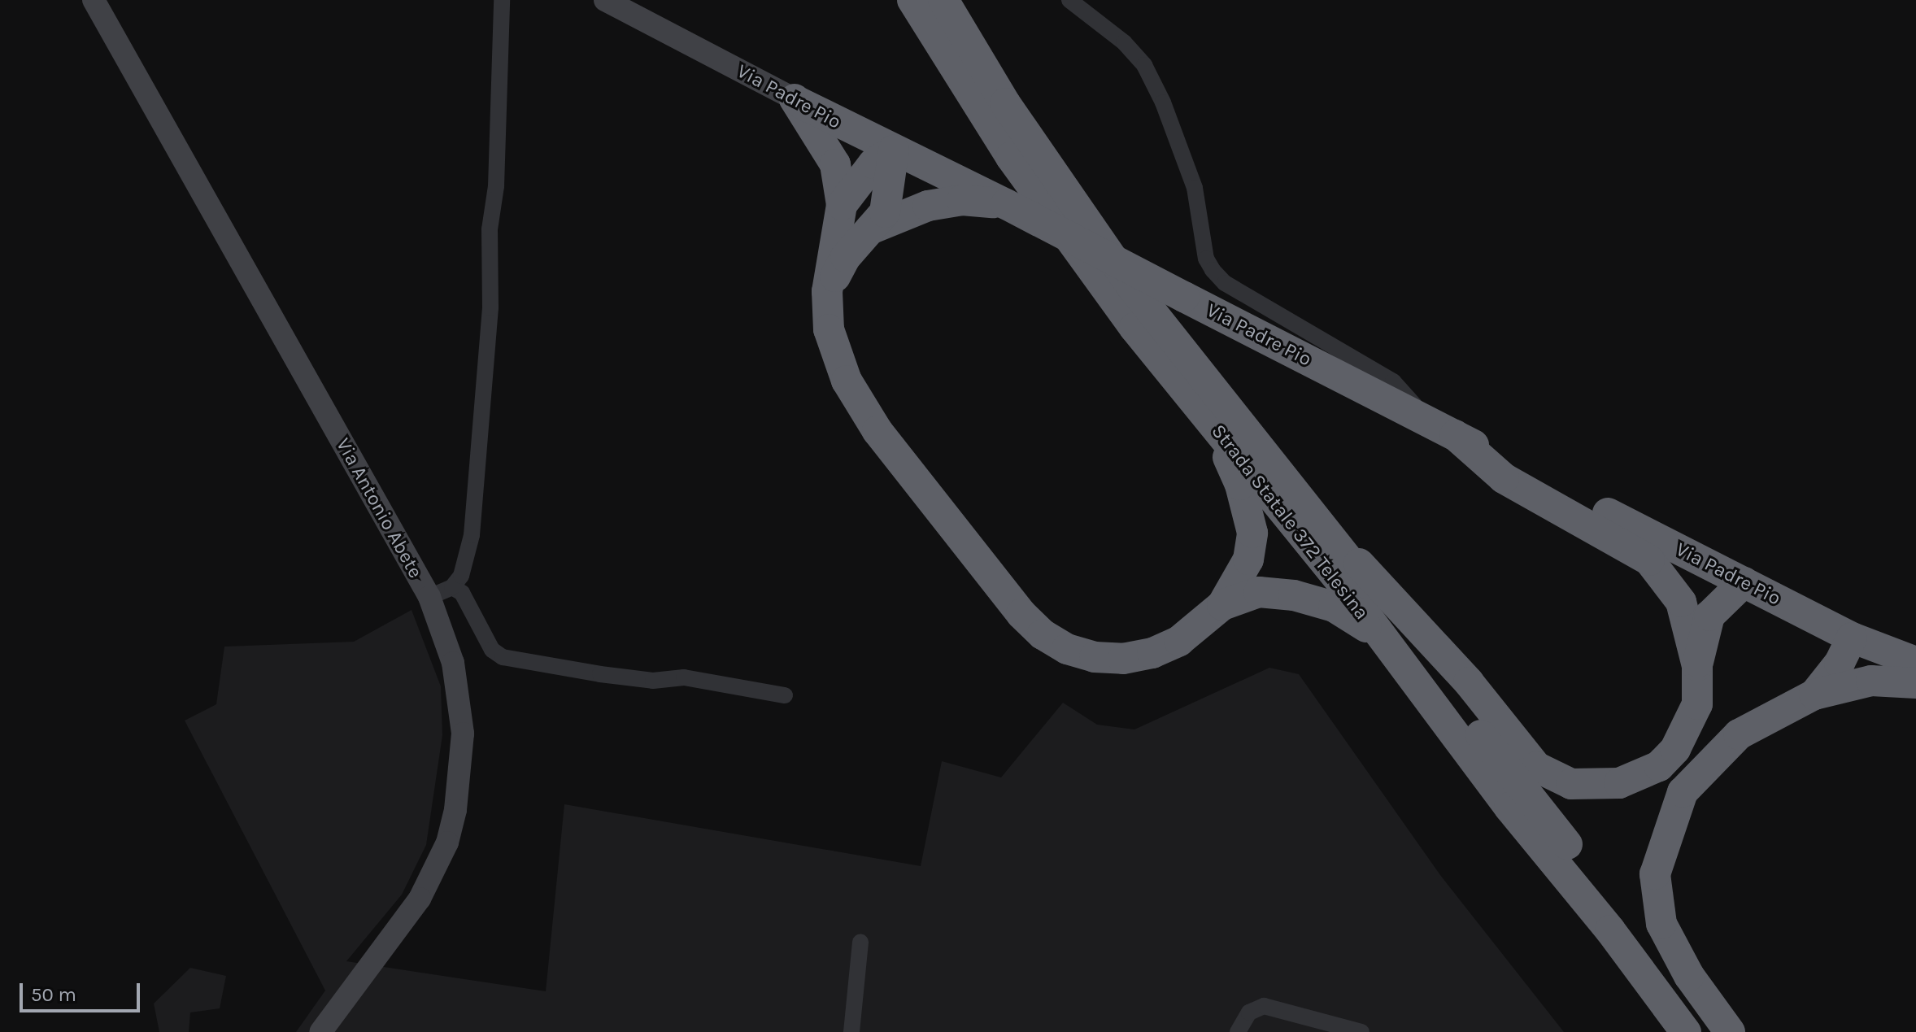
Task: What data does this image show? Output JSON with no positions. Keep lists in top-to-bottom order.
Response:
{
  "streets": {
    "highway": ["Via Padre Pio", "Strada Statale 372 Telesina"],
    "main road": ["Via Antonio Abete"]
  },
  "scale_bar": "50 m"
}
